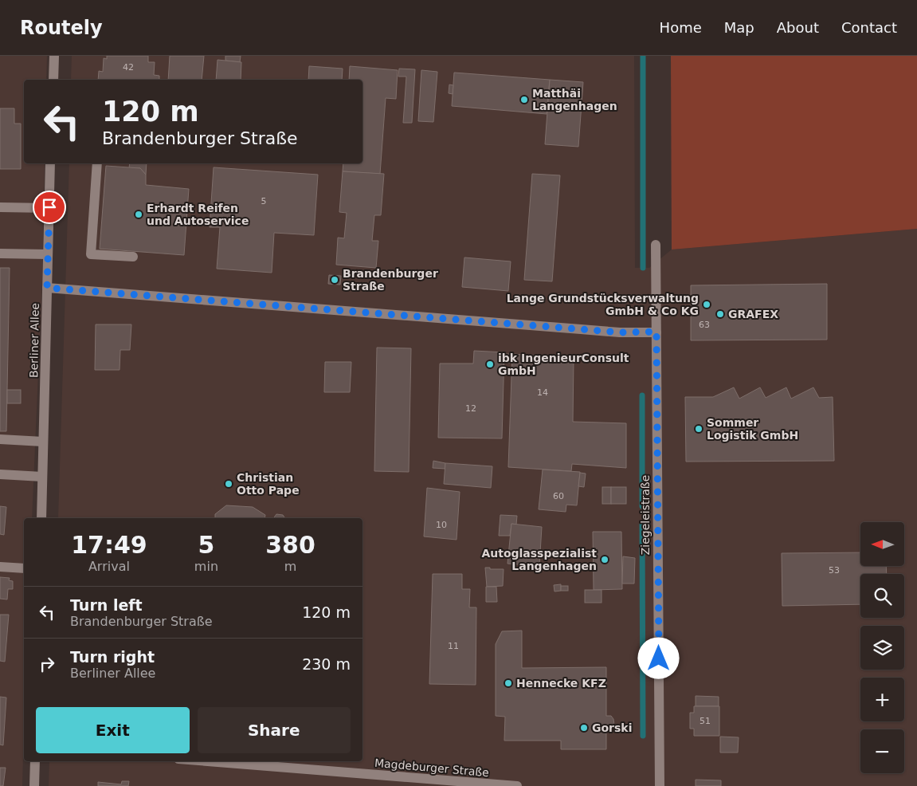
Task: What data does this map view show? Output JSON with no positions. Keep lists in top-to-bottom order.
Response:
{
  "streets": {
    "street": ["Berliner Allee", "Ziegeleistraße", "Magdeburger Straße"]
  },
  "places": [
    "Matthäi Langenhagen",
    "Erhardt Reifen und Autoservice",
    "Brandenburger Straße",
    "Lange Grundstücksverwaltung GmbH & Co KG",
    "GRAFEX",
    "ibk IngenieurConsult GmbH",
    "Sommer Logistik GmbH",
    "Christian Otto Pape",
    "Autoglasspezialist Langenhagen",
    "Hennecke KFZ",
    "Gorski"
  ],
  "house_numbers": [
    "42",
    "5",
    "63",
    "14",
    "12",
    "60",
    "10",
    "53",
    "11",
    "51"
  ],
  "north": "left",
  "page": {
    "header": "Routely",
    "nav": [
      "Home",
      "Map",
      "About",
      "Contact"
    ],
    "turn": ["120 m", "Brandenburger Straße"],
    "eta": [
      "17:49",
      "Arrival",
      "5",
      "min",
      "380",
      "m"
    ],
    "map_buttons": ["+", "−"],
    "list": [
      {
        "name": "Turn left",
        "note": "Brandenburger Straße",
        "value": "120 m"
      },
      {
        "name": "Turn right",
        "note": "Berliner Allee",
        "value": "230 m"
      }
    ],
    "buttons": ["Exit", "Share"]
  }
}
